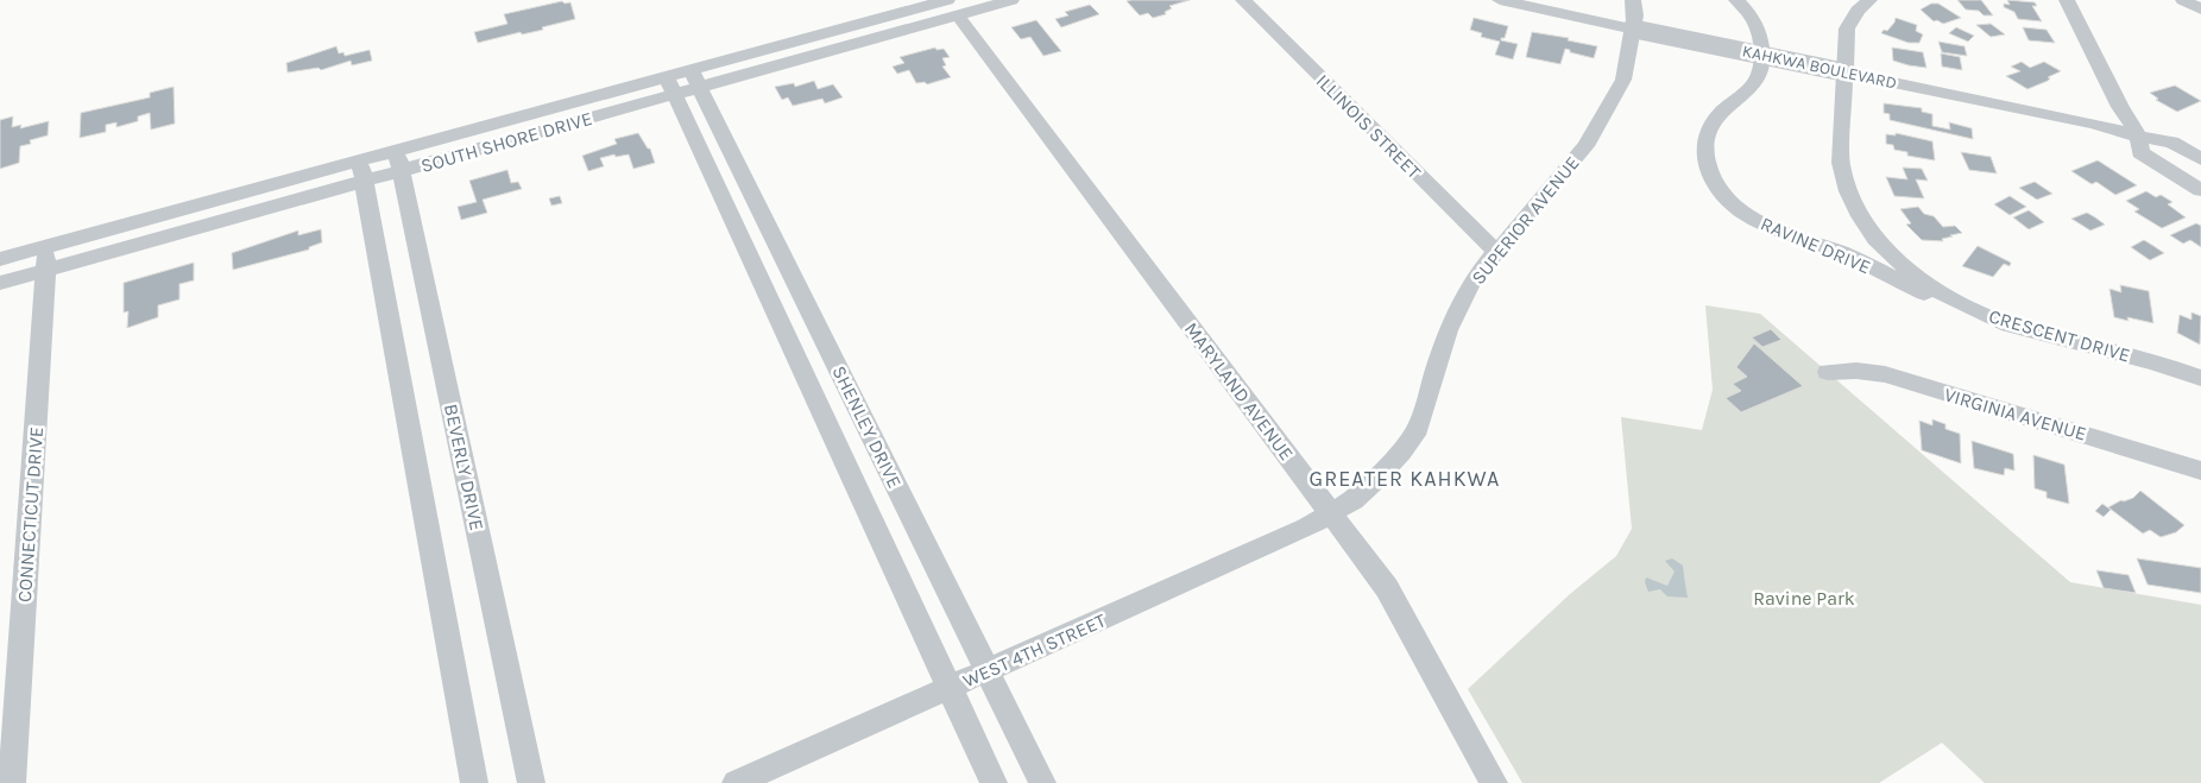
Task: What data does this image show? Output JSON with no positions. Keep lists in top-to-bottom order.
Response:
{
  "streets": {
    "street": [
      "KAHKWA BOULEVARD",
      "ILLINOIS STREET",
      "SOUTH SHORE DRIVE",
      "SUPERIOR AVENUE",
      "RAVINE DRIVE",
      "CRESCENT DRIVE",
      "MARYLAND AVENUE",
      "VIRGINIA AVENUE",
      "SHENLEY DRIVE",
      "BEVERLY DRIVE",
      "CONNECTICUT DRIVE",
      "WEST 4TH STREET"
    ]
  },
  "crossings": [
    ["KAHKWA BOULEVARD", "SUPERIOR AVENUE"],
    ["KAHKWA BOULEVARD", "CRESCENT DRIVE"],
    ["ILLINOIS STREET", "SUPERIOR AVENUE"],
    ["SOUTH SHORE DRIVE", "MARYLAND AVENUE"],
    ["SOUTH SHORE DRIVE", "SHENLEY DRIVE"],
    ["SOUTH SHORE DRIVE", "BEVERLY DRIVE"],
    ["SOUTH SHORE DRIVE", "CONNECTICUT DRIVE"],
    ["SUPERIOR AVENUE", "MARYLAND AVENUE"],
    ["SUPERIOR AVENUE", "WEST 4TH STREET"],
    ["RAVINE DRIVE", "CRESCENT DRIVE"],
    ["MARYLAND AVENUE", "WEST 4TH STREET"],
    ["SHENLEY DRIVE", "WEST 4TH STREET"]
  ],
  "districts": ["GREATER KAHKWA"],
  "parks": ["Ravine Park"]
}
